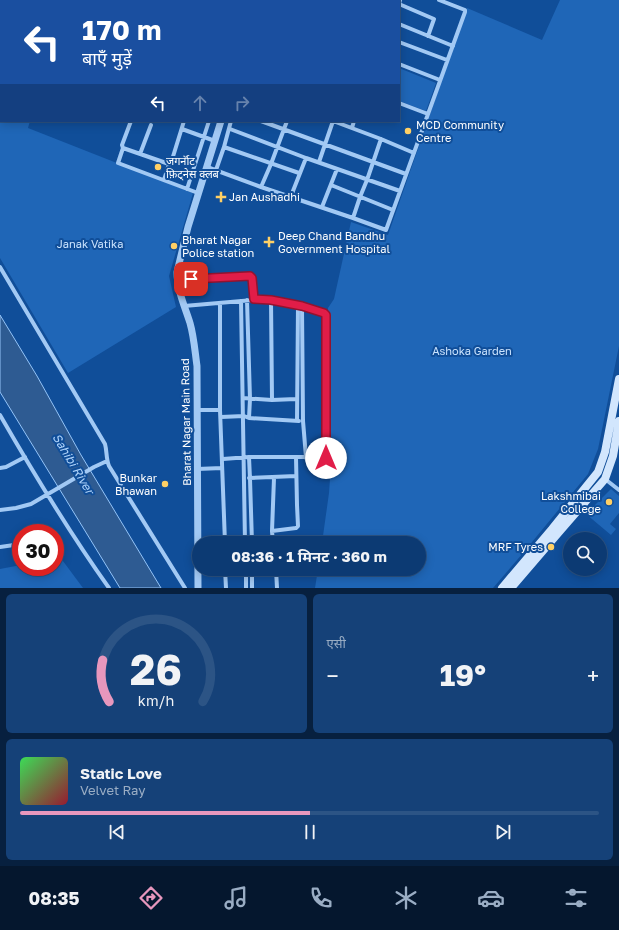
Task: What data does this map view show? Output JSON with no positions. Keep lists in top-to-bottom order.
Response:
{
  "streets": {
    "street": ["Bharat Nagar Main Road"]
  },
  "water": ["Sahibi River"],
  "parks": ["Janak Vatika", "Ashoka Garden"],
  "places": {
    "other": [
      "MCD Community Centre",
      "जगर्नॉट फ़िट्नेस क्लब",
      "Bharat Nagar Police station",
      "Bunkar Bhawan",
      "Lakshmibai College",
      "MRF Tyres"
    ],
    "health": ["Jan Aushadhi", "Deep Chand Bandhu Government Hospital"]
  },
  "page": {
    "turn": ["170 m", "बाएँ मुड़ें"],
    "limit": "30",
    "trip": "08:36 · 1 मिनट · 360 m",
    "tile": "एसी",
    "heat": ["−", "19°", "+"],
    "song": ["Static Love", "Velvet Ray"],
    "tabs": "08:35",
    "gauge": ["26", "km/h"]
  }
}
